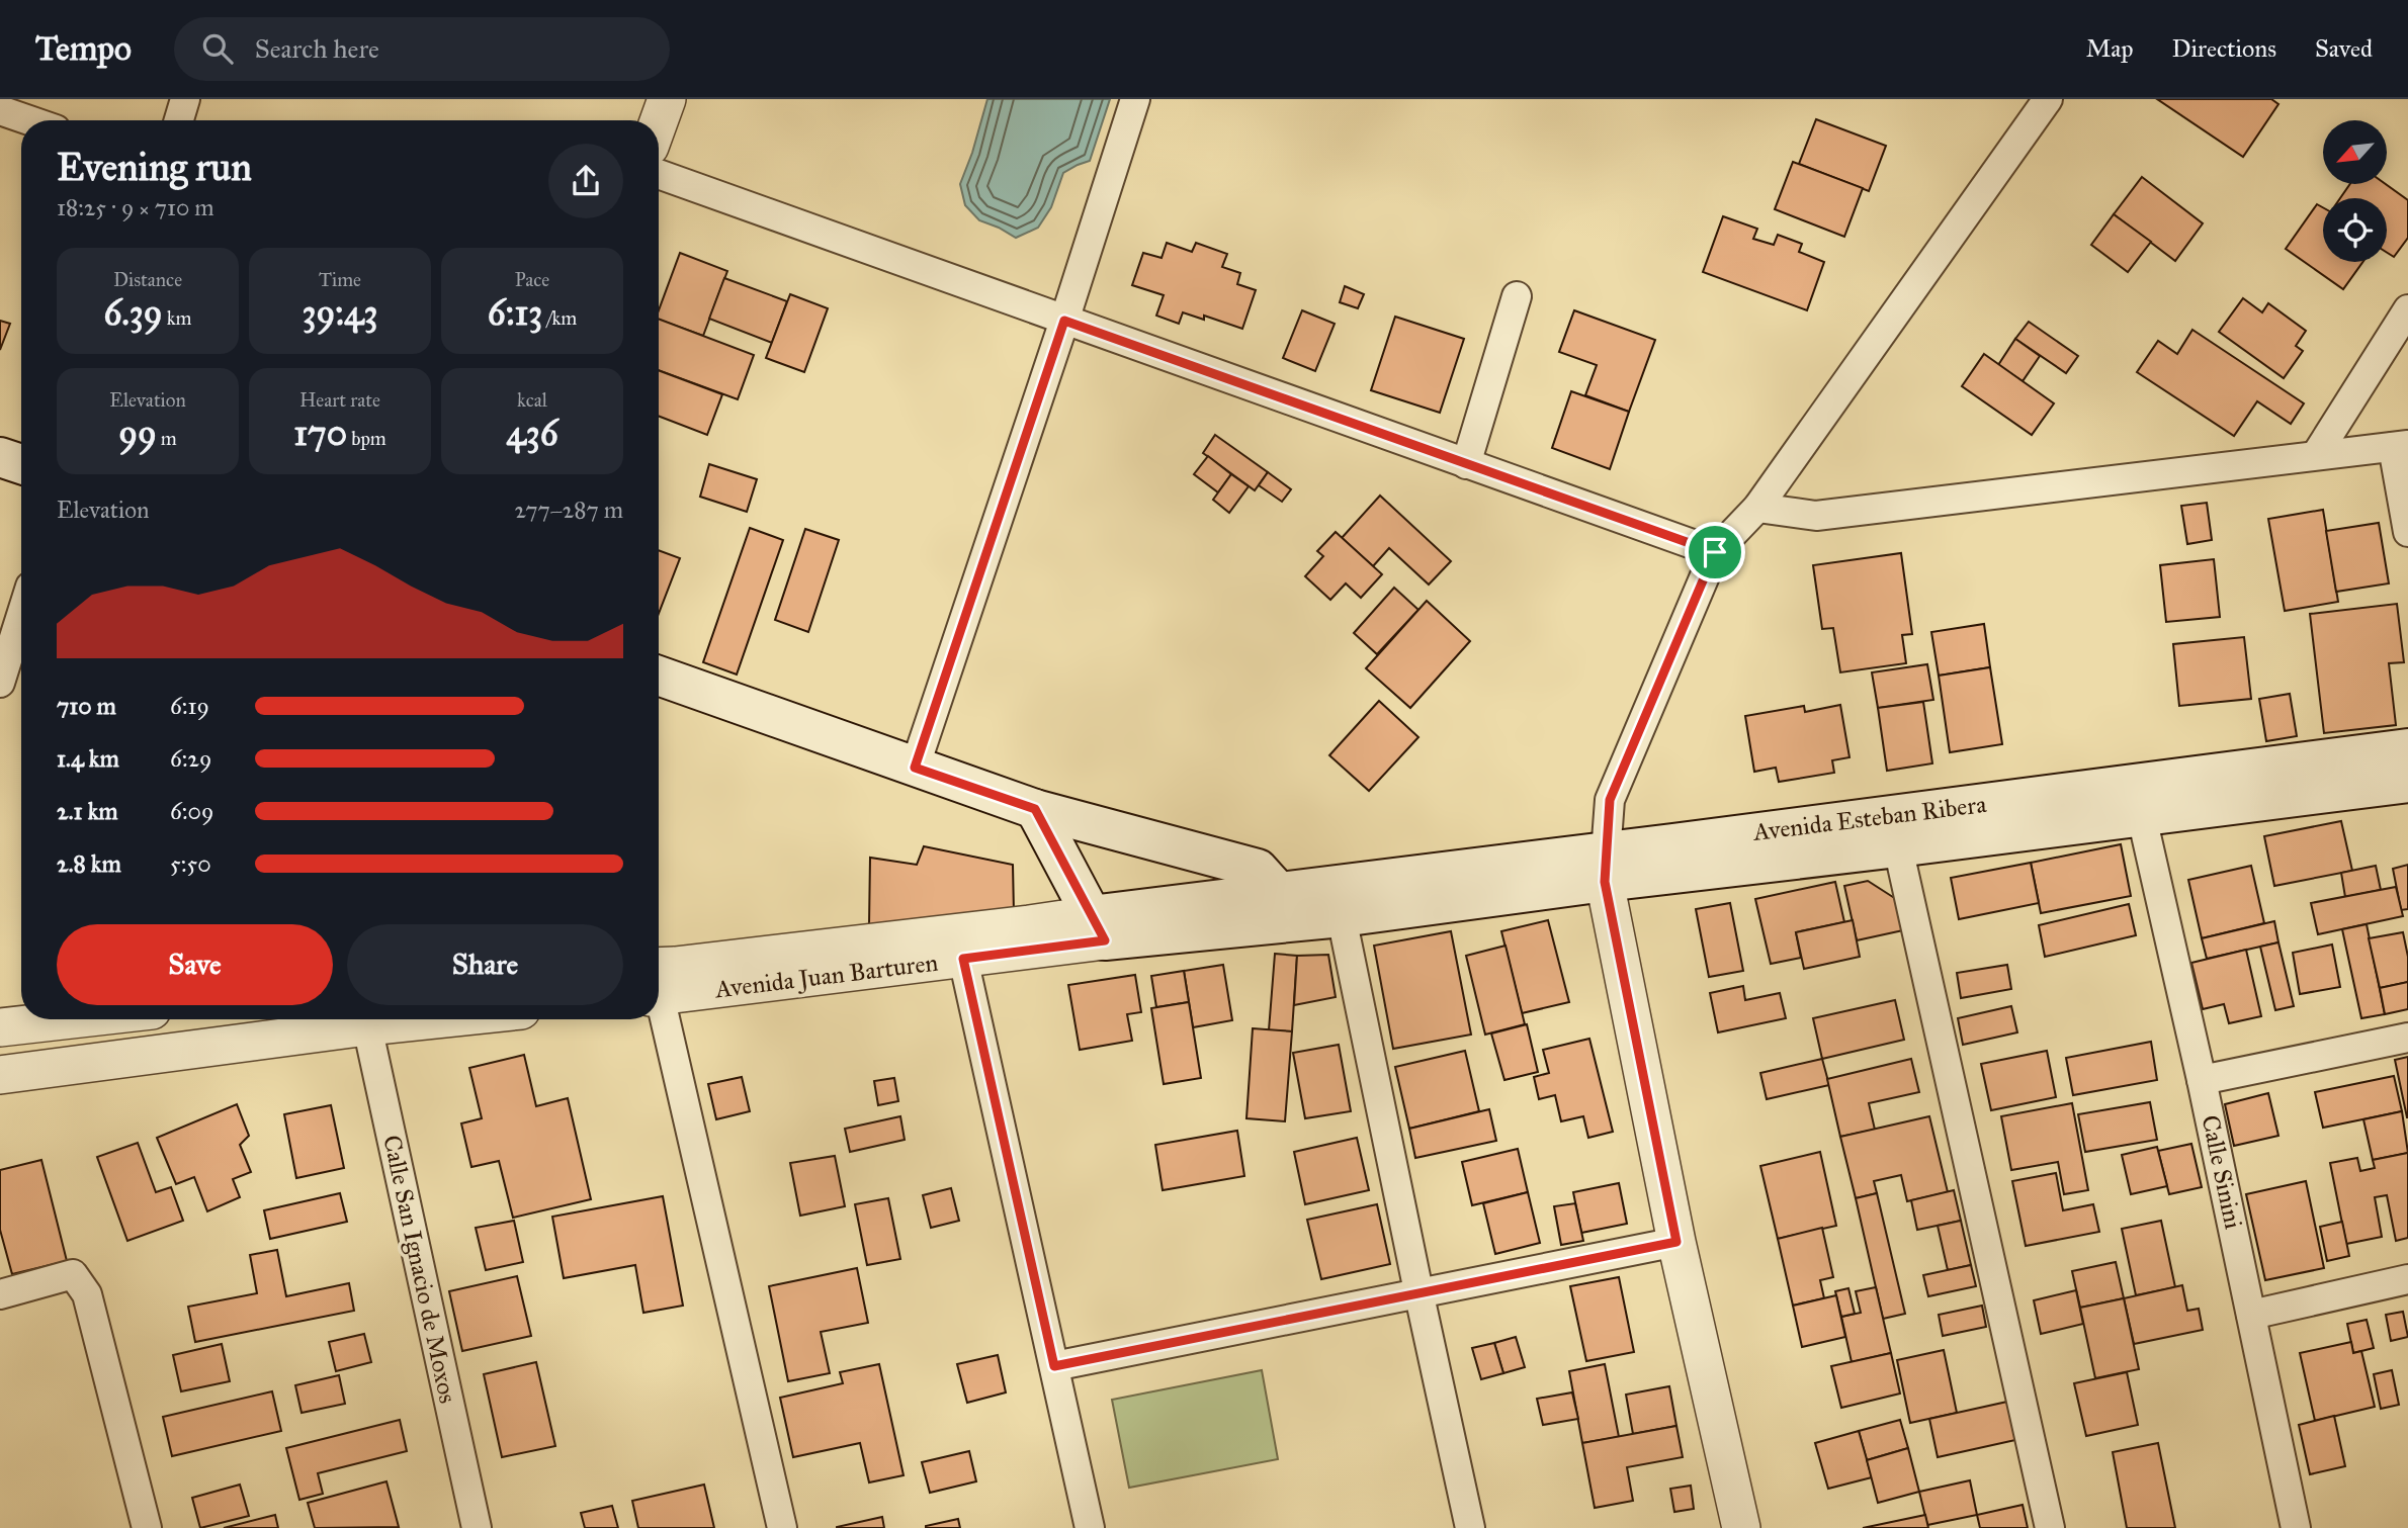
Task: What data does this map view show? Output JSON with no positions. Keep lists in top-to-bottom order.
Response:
{
  "streets": {
    "main road": ["Avenida Esteban Ribera", "Avenida Juan Barturen"],
    "street": ["Calle Sinini", "Calle San Ignacio de Moxos"]
  },
  "crossings": [
    ["Avenida Esteban Ribera", "Avenida Juan Barturen"],
    ["Avenida Esteban Ribera", "Calle Sinini"]
  ],
  "north": "bottom left",
  "page": {
    "header": "Tempo",
    "search": "Search here",
    "nav": ["Map", "Directions", "Saved"],
    "heading": ["Evening run", "18:25 · 9 × 710 m"],
    "stats": [
      ["Distance", "6.39 km"],
      ["Time", "39:43"],
      ["Pace", "6:13 /km"],
      ["Elevation", "99 m"],
      ["Heart rate", "170 bpm"],
      ["kcal", "436"]
    ],
    "chart": ["Elevation", "277–287 m"],
    "list": [
      {
        "name": "710 m",
        "note": "6:19"
      },
      {
        "name": "1.4 km",
        "note": "6:29"
      },
      {
        "name": "2.1 km",
        "note": "6:09"
      },
      {
        "name": "2.8 km",
        "note": "5:50"
      }
    ],
    "buttons": ["Save", "Share"]
  }
}
